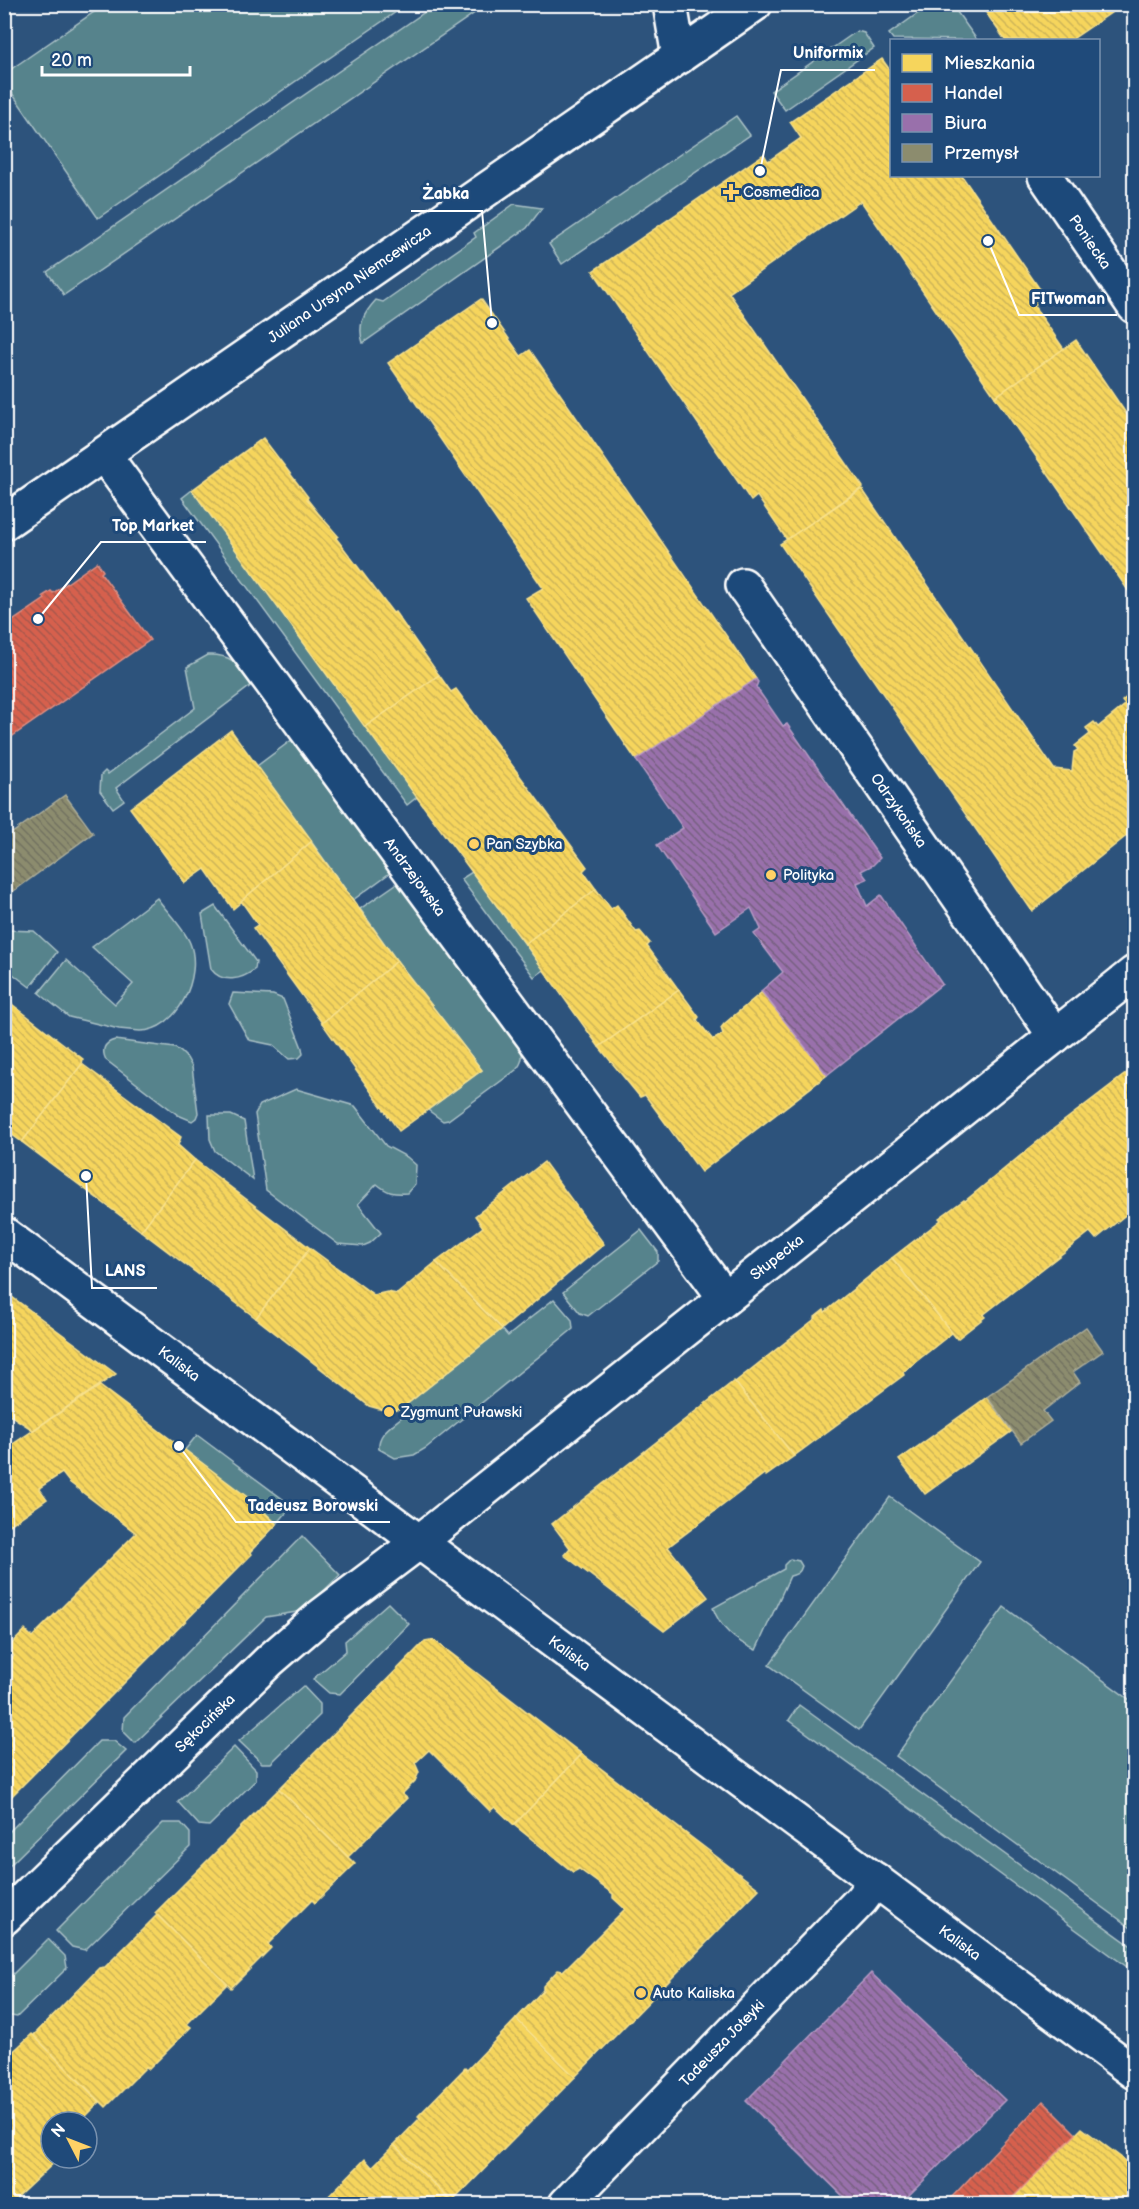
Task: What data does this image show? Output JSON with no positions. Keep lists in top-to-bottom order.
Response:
{
  "streets": {
    "street": [
      "Poniecka",
      "Juliana Ursyna Niemcewicza",
      "Odrzykońska",
      "Andrzejowska",
      "Słupecka",
      "Kaliska",
      "Sękocińska",
      "Tadeusza Joteyki"
    ]
  },
  "crossings": [
    ["Juliana Ursyna Niemcewicza", "Andrzejowska"],
    ["Odrzykońska", "Słupecka"],
    ["Andrzejowska", "Słupecka"],
    ["Słupecka", "Kaliska"],
    ["Słupecka", "Sękocińska"],
    ["Kaliska", "Sękocińska"],
    ["Kaliska", "Tadeusza Joteyki"]
  ],
  "places": {
    "other": [
      "Uniformix",
      "FITwoman",
      "Żabka",
      "Top Market",
      "Pan Szybka",
      "Polityka",
      "LANS",
      "Zygmunt Puławski",
      "Tadeusz Borowski",
      "Auto Kaliska"
    ],
    "health": ["Cosmedica"]
  },
  "legend": [
    "Mieszkania",
    "Handel",
    "Biura",
    "Przemysł"
  ],
  "scale_bar": "20 m",
  "north": "top left"
}
